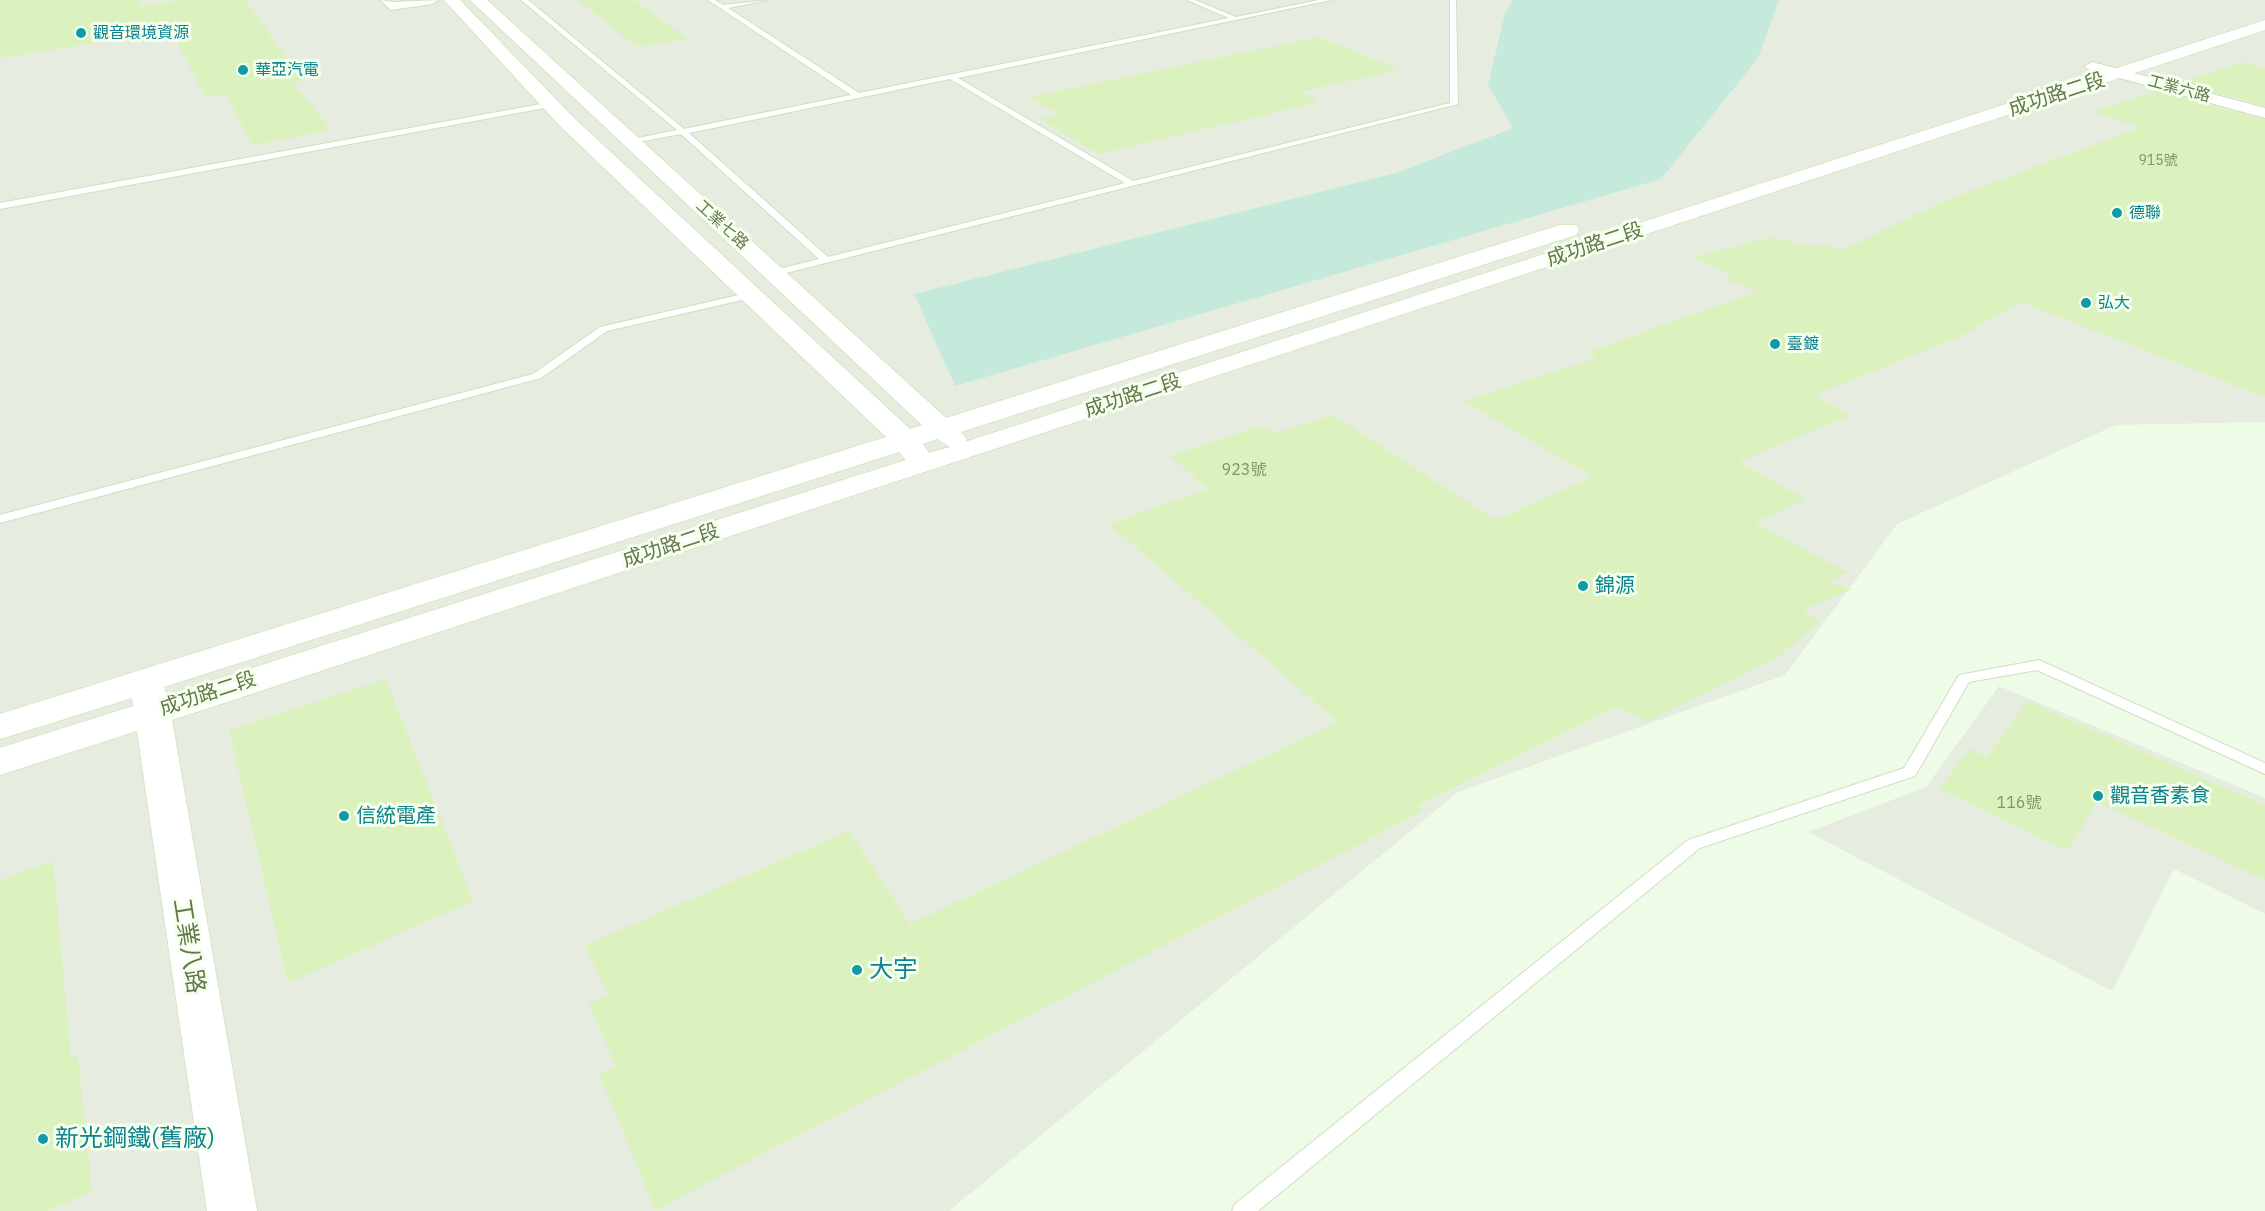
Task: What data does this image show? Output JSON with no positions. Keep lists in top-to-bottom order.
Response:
{
  "streets": {
    "street": [
      "工業六路",
      "成功路二段",
      "工業七路",
      "工業八路"
    ]
  },
  "crossings": [
    ["工業六路", "成功路二段"],
    ["成功路二段", "工業七路"],
    ["成功路二段", "工業八路"]
  ],
  "places": [
    "觀音環境資源",
    "華亞汽電",
    "德聯",
    "弘大",
    "臺鍍",
    "錦源",
    "觀音香素食",
    "信統電產",
    "大宇",
    "新光鋼鐵(舊廠)"
  ],
  "house_numbers": ["915號", "923號", "116號"]
}
